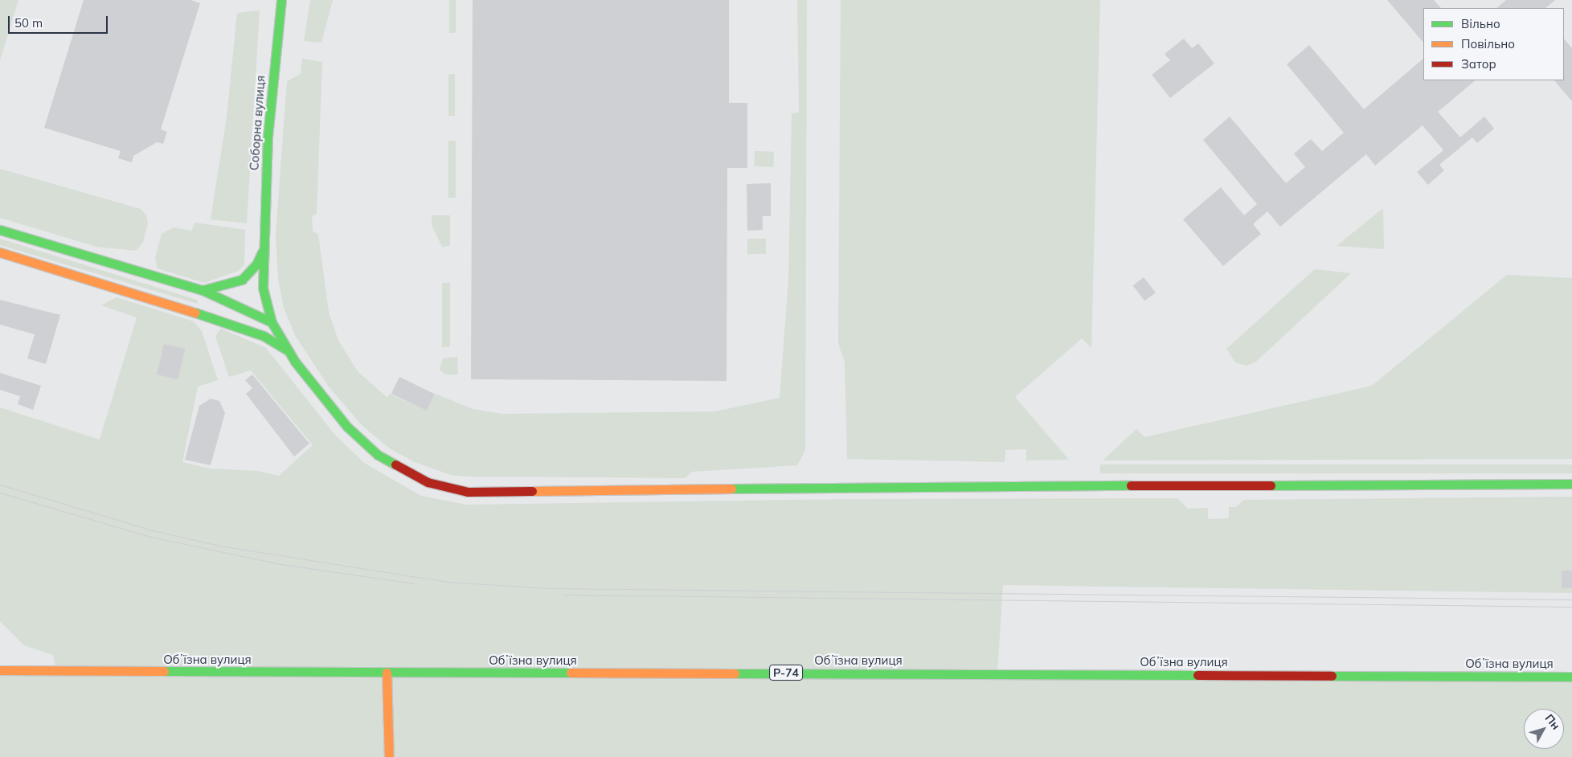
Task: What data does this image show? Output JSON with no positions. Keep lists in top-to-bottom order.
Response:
{
  "streets": {
    "street": ["Соборна вулиця", "Обʼїзна вулиця", "Р-74"]
  },
  "legend": ["Вільно", "Повільно", "Затор"],
  "scale_bar": "50 m",
  "north": "top right"
}
